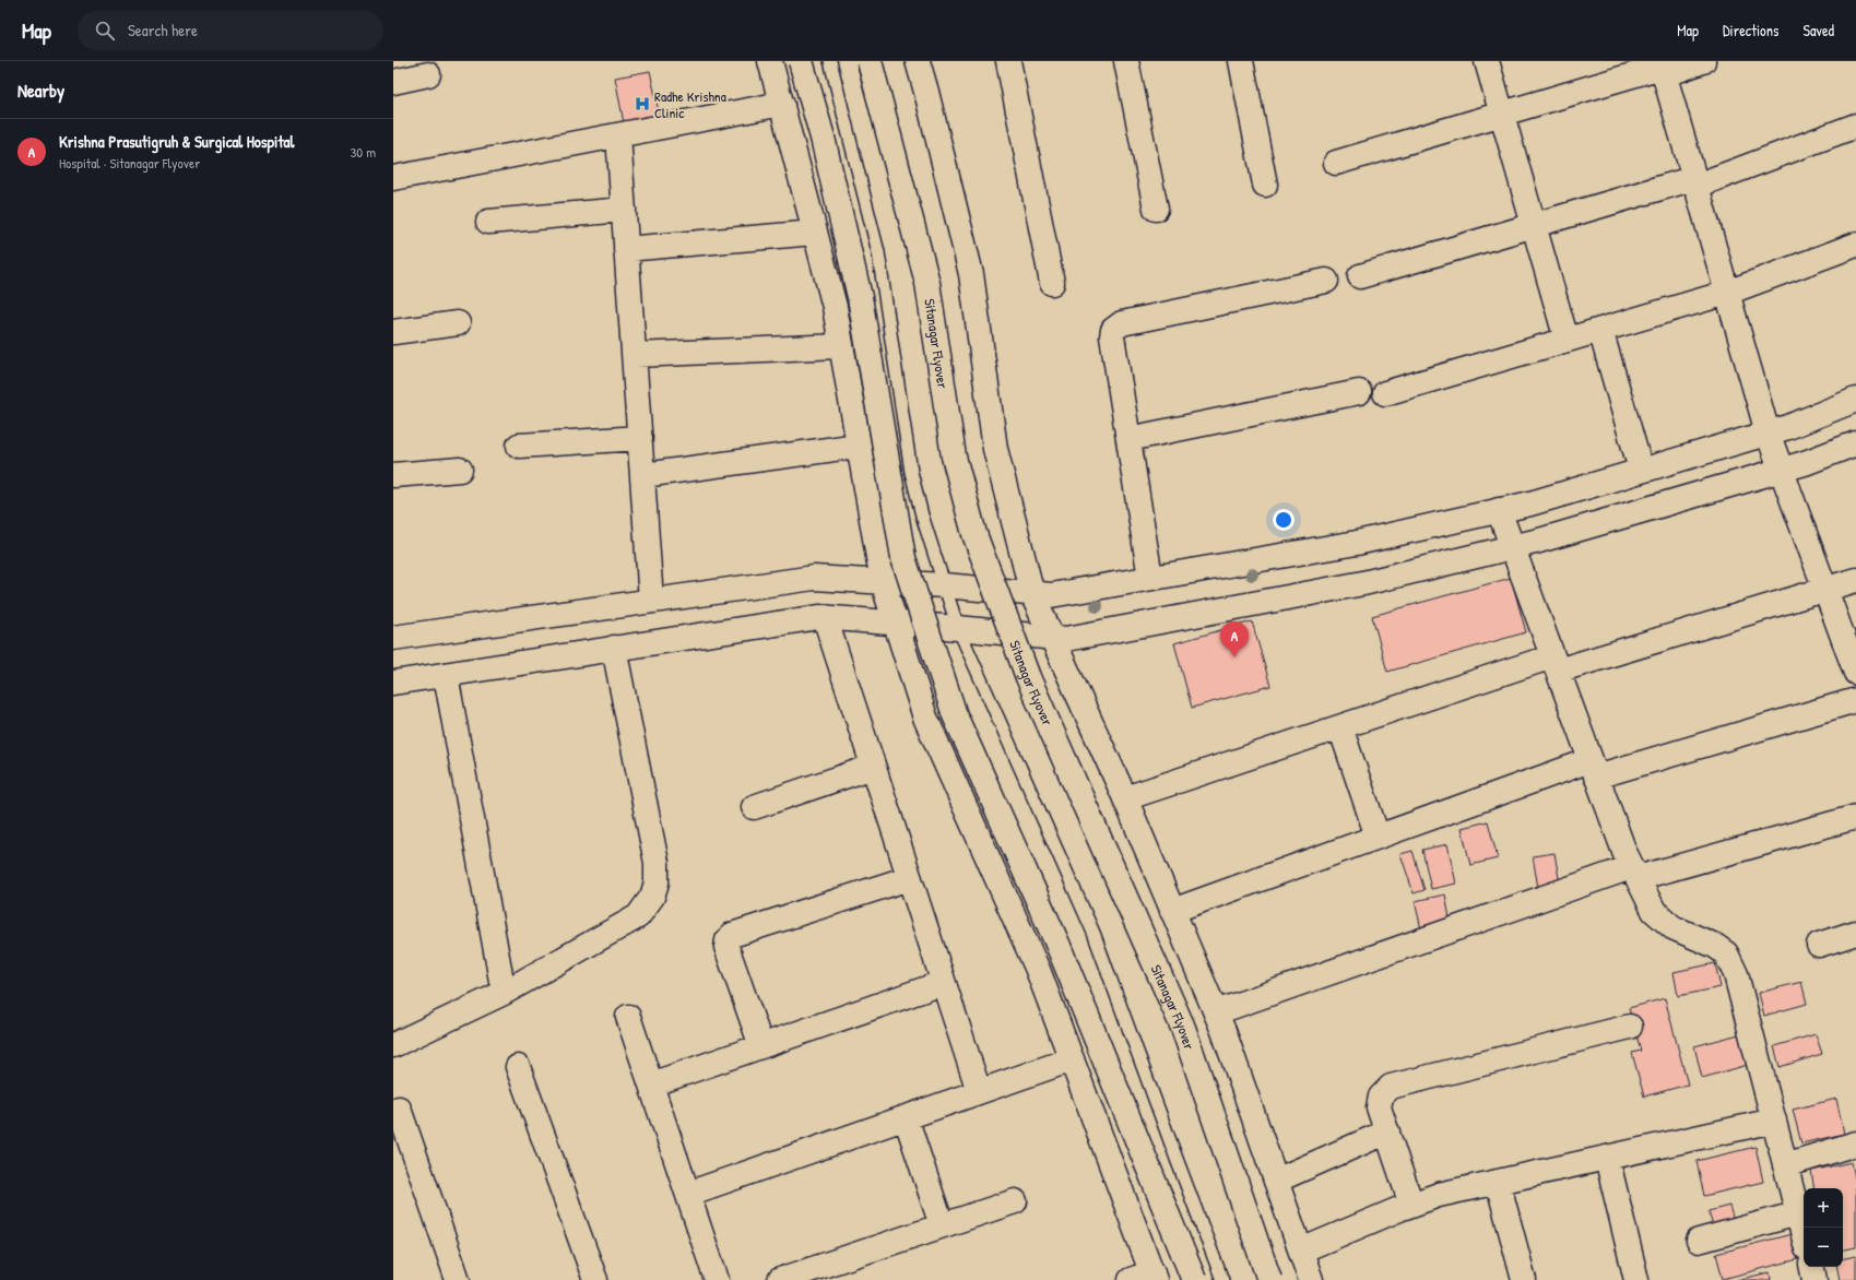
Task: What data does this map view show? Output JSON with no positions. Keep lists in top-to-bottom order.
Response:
{
  "streets": {
    "street": ["Sitanagar Flyover"]
  },
  "places": {
    "hospital": ["Radhe Krishna Clinic"]
  },
  "page": {
    "header": "Map",
    "search": "Search here",
    "nav": ["Map", "Directions", "Saved"],
    "heading": "Nearby",
    "list": [
      {
        "mark": "A",
        "name": "Krishna Prasutigruh & Surgical Hospital",
        "note": "Hospital · Sitanagar Flyover",
        "value": "30 m"
      }
    ],
    "pins": "A",
    "map_buttons": ["+", "−"]
  }
}
